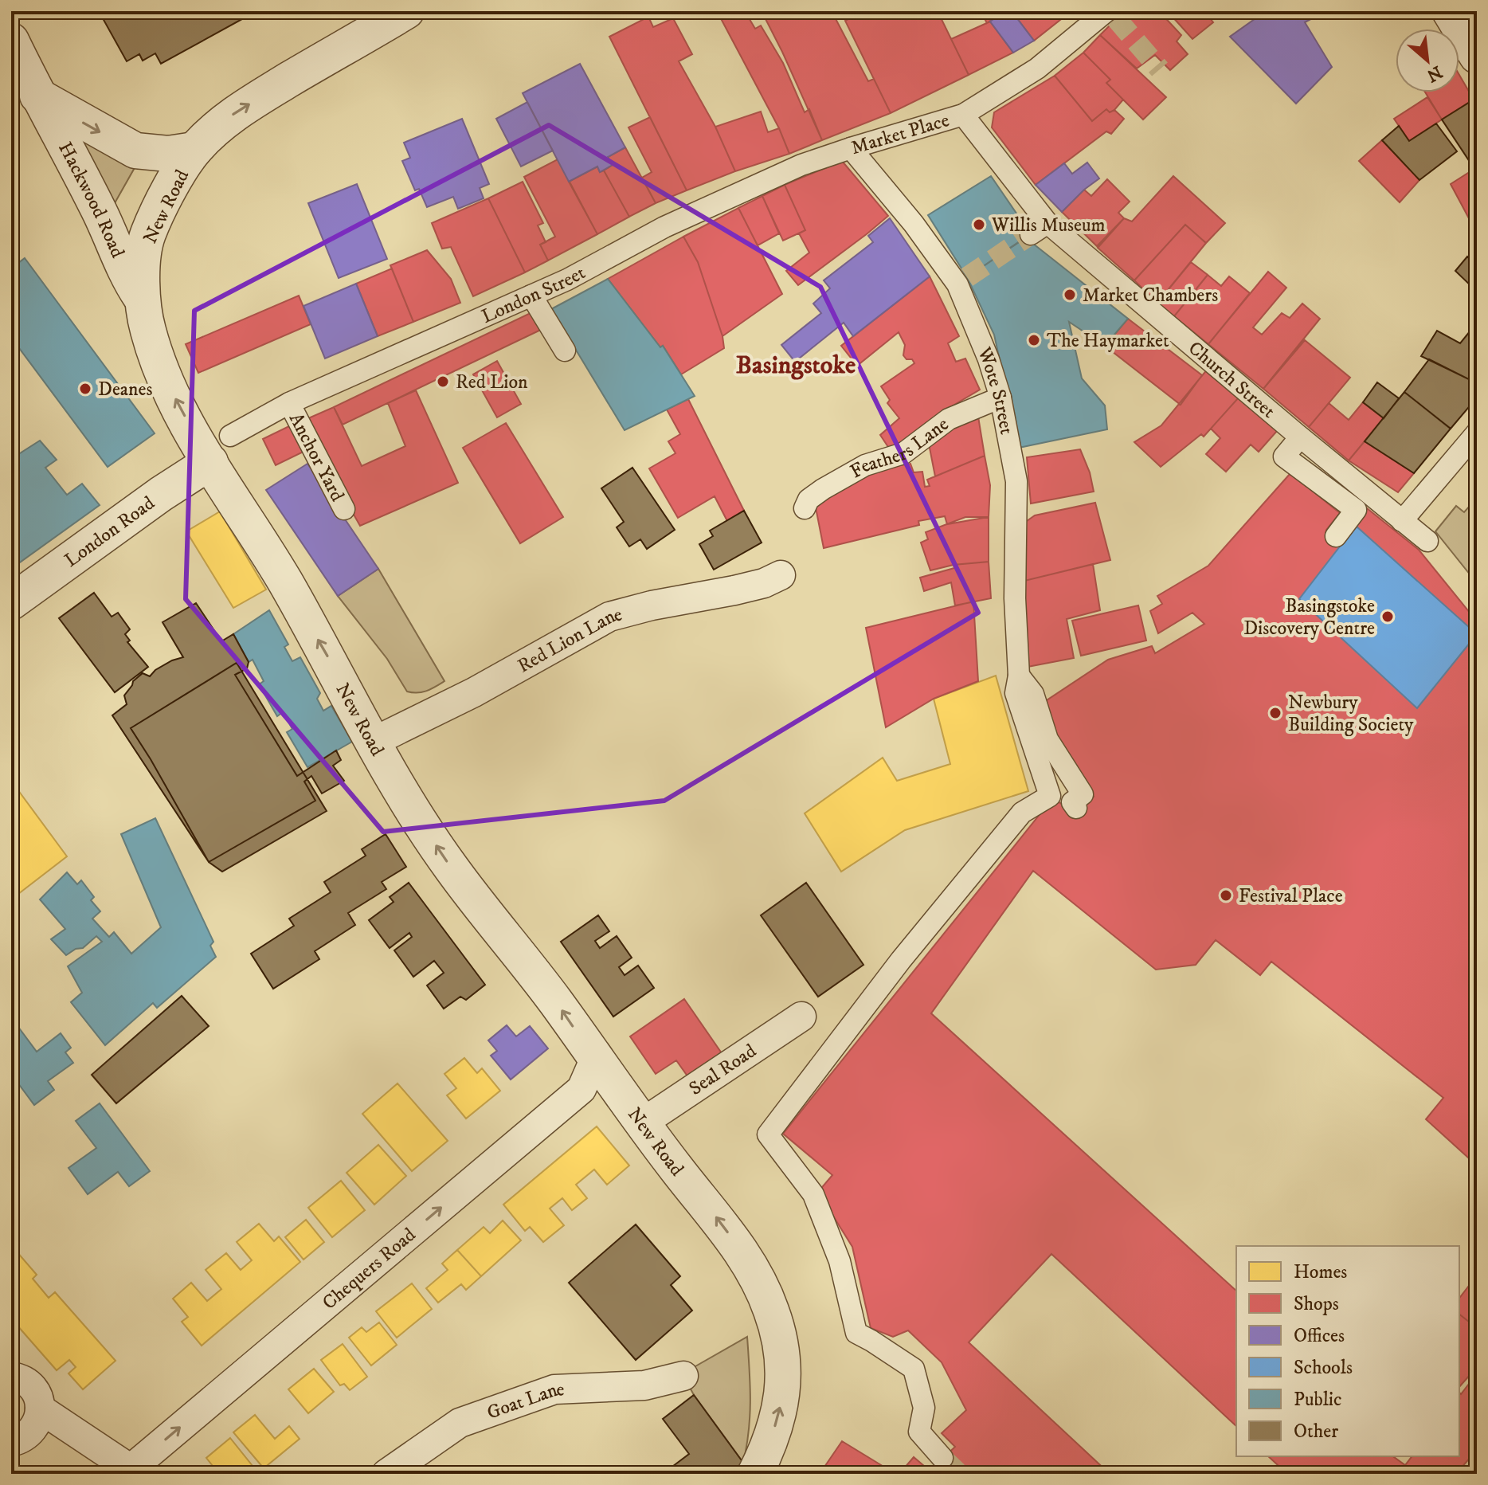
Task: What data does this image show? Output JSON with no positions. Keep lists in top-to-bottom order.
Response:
{
  "streets": {
    "street": [
      "Market Place",
      "Hackwood Road",
      "New Road",
      "London Street",
      "Church Street",
      "Wote Street",
      "Feathers Lane",
      "Anchor Yard",
      "London Road",
      "Red Lion Lane",
      "Seal Road",
      "Chequers Road",
      "Goat Lane"
    ]
  },
  "crossings": [
    ["Market Place", "London Street"],
    ["Market Place", "Church Street"],
    ["Market Place", "Wote Street"],
    ["Hackwood Road", "New Road"],
    ["New Road", "London Street"],
    ["New Road", "London Road"],
    ["New Road", "Red Lion Lane"],
    ["New Road", "Seal Road"],
    ["New Road", "Chequers Road"],
    ["London Street", "Wote Street"],
    ["London Street", "Anchor Yard"],
    ["London Street", "London Road"],
    ["Wote Street", "Feathers Lane"]
  ],
  "one_way": ["Hackwood Road", "New Road", "Chequers Road"],
  "districts": ["Basingstoke"],
  "places": [
    "Willis Museum",
    "Market Chambers",
    "The Haymarket",
    "Red Lion",
    "Deanes",
    "Basingstoke Discovery Centre",
    "Newbury Building Society",
    "Festival Place"
  ],
  "legend": [
    "Homes",
    "Shops",
    "Offices",
    "Schools",
    "Public",
    "Other"
  ],
  "north": "bottom right"
}
